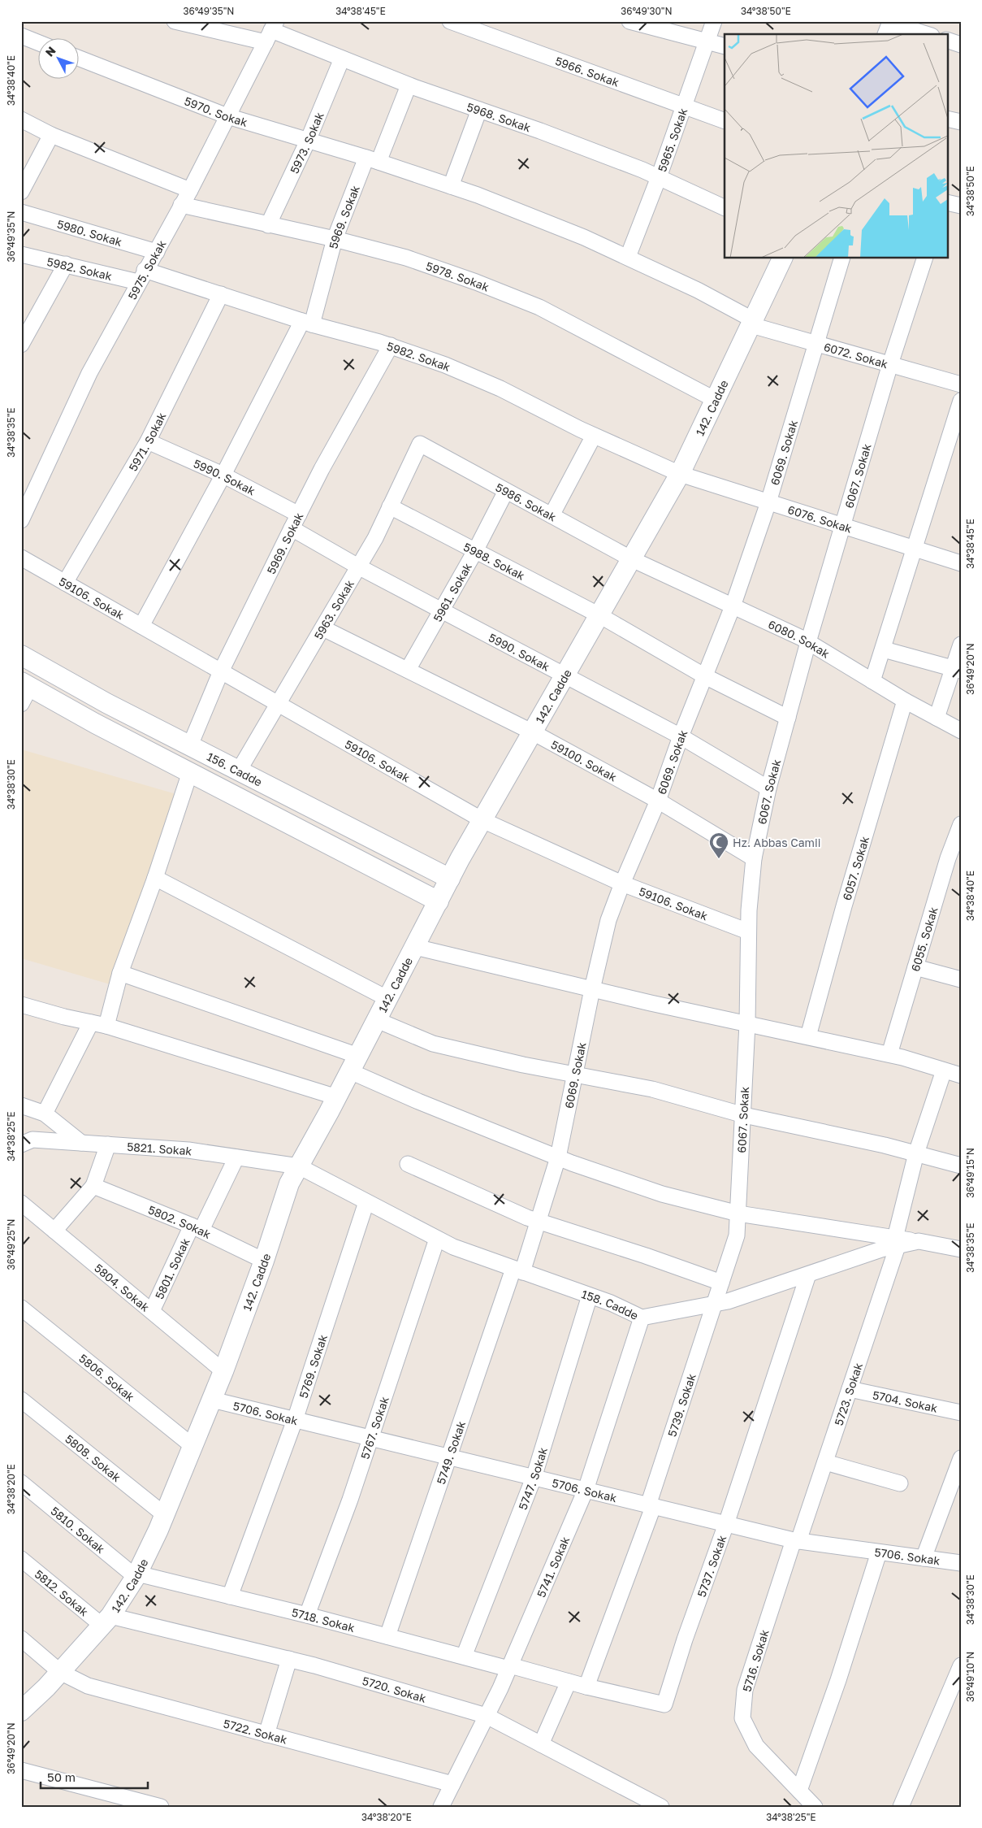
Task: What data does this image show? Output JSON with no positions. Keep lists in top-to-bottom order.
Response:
{
  "streets": {
    "street": [
      "5966. Sokak",
      "5970. Sokak",
      "5968. Sokak",
      "5965. Sokak",
      "5973. Sokak",
      "5969. Sokak",
      "5980. Sokak",
      "5982. Sokak",
      "5975. Sokak",
      "5978. Sokak",
      "6072. Sokak",
      "142. Cadde",
      "5971. Sokak",
      "6069. Sokak",
      "6067. Sokak",
      "5990. Sokak",
      "5986. Sokak",
      "6076. Sokak",
      "5988. Sokak",
      "5961. Sokak",
      "59106. Sokak",
      "5963. Sokak",
      "6080. Sokak",
      "59100. Sokak",
      "156. Cadde",
      "6057. Sokak",
      "6055. Sokak",
      "5821. Sokak",
      "5802. Sokak",
      "5801. Sokak",
      "5804. Sokak",
      "158. Cadde",
      "5769. Sokak",
      "5806. Sokak",
      "5723. Sokak",
      "5704. Sokak",
      "5739. Sokak",
      "5706. Sokak",
      "5767. Sokak",
      "5749. Sokak",
      "5808. Sokak",
      "5747. Sokak",
      "5810. Sokak",
      "5737. Sokak",
      "5741. Sokak",
      "5812. Sokak",
      "5718. Sokak",
      "5716. Sokak",
      "5720. Sokak",
      "5722. Sokak"
    ]
  },
  "crossings": [
    ["5966. Sokak", "5965. Sokak"],
    ["5970. Sokak", "5965. Sokak"],
    ["5970. Sokak", "5973. Sokak"],
    ["5970. Sokak", "5969. Sokak"],
    ["5970. Sokak", "5975. Sokak"],
    ["5970. Sokak", "6072. Sokak"],
    ["5968. Sokak", "5965. Sokak"],
    ["5968. Sokak", "5973. Sokak"],
    ["5968. Sokak", "5969. Sokak"],
    ["5968. Sokak", "5975. Sokak"],
    ["5965. Sokak", "6072. Sokak"],
    ["5973. Sokak", "5978. Sokak"],
    ["5969. Sokak", "5982. Sokak"],
    ["5969. Sokak", "5978. Sokak"],
    ["5969. Sokak", "5990. Sokak"],
    ["5969. Sokak", "59106. Sokak"],
    ["5969. Sokak", "156. Cadde"],
    ["5980. Sokak", "5975. Sokak"],
    ["5982. Sokak", "5975. Sokak"],
    ["5982. Sokak", "142. Cadde"],
    ["5982. Sokak", "5971. Sokak"],
    ["5982. Sokak", "6076. Sokak"],
    ["5975. Sokak", "5978. Sokak"],
    ["5978. Sokak", "142. Cadde"],
    ["6072. Sokak", "142. Cadde"],
    ["6072. Sokak", "6069. Sokak"],
    ["6072. Sokak", "6067. Sokak"],
    ["142. Cadde", "5990. Sokak"],
    ["142. Cadde", "5986. Sokak"],
    ["142. Cadde", "6076. Sokak"],
    ["142. Cadde", "5988. Sokak"],
    ["142. Cadde", "59106. Sokak"],
    ["142. Cadde", "6080. Sokak"],
    ["142. Cadde", "59100. Sokak"],
    ["142. Cadde", "156. Cadde"],
    ["142. Cadde", "5821. Sokak"],
    ["142. Cadde", "5802. Sokak"],
    ["142. Cadde", "5804. Sokak"],
    ["142. Cadde", "158. Cadde"],
    ["142. Cadde", "5806. Sokak"],
    ["142. Cadde", "5706. Sokak"],
    ["142. Cadde", "5808. Sokak"],
    ["142. Cadde", "5810. Sokak"],
    ["142. Cadde", "5812. Sokak"],
    ["142. Cadde", "5718. Sokak"],
    ["142. Cadde", "5720. Sokak"],
    ["142. Cadde", "5722. Sokak"],
    ["5971. Sokak", "5990. Sokak"],
    ["5971. Sokak", "59106. Sokak"],
    ["6069. Sokak", "5990. Sokak"],
    ["6069. Sokak", "6076. Sokak"],
    ["6069. Sokak", "5988. Sokak"],
    ["6069. Sokak", "59106. Sokak"],
    ["6069. Sokak", "6080. Sokak"],
    ["6069. Sokak", "59100. Sokak"],
    ["6069. Sokak", "158. Cadde"],
    ["6069. Sokak", "5749. Sokak"],
    ["6067. Sokak", "5990. Sokak"],
    ["6067. Sokak", "6076. Sokak"],
    ["6067. Sokak", "5988. Sokak"],
    ["6067. Sokak", "59106. Sokak"],
    ["6067. Sokak", "6080. Sokak"],
    ["6067. Sokak", "59100. Sokak"],
    ["6067. Sokak", "158. Cadde"],
    ["6067. Sokak", "5739. Sokak"],
    ["5990. Sokak", "5961. Sokak"],
    ["5990. Sokak", "5963. Sokak"],
    ["5986. Sokak", "5961. Sokak"],
    ["5986. Sokak", "5963. Sokak"],
    ["5986. Sokak", "6080. Sokak"],
    ["5988. Sokak", "5961. Sokak"],
    ["5988. Sokak", "5963. Sokak"],
    ["5961. Sokak", "59100. Sokak"],
    ["59106. Sokak", "5963. Sokak"],
    ["5963. Sokak", "59100. Sokak"],
    ["5963. Sokak", "156. Cadde"],
    ["6080. Sokak", "6057. Sokak"],
    ["5821. Sokak", "5801. Sokak"],
    ["5821. Sokak", "158. Cadde"],
    ["5802. Sokak", "5801. Sokak"],
    ["5801. Sokak", "5804. Sokak"],
    ["158. Cadde", "5769. Sokak"],
    ["158. Cadde", "5723. Sokak"],
    ["158. Cadde", "5739. Sokak"],
    ["158. Cadde", "5767. Sokak"],
    ["158. Cadde", "5749. Sokak"],
    ["158. Cadde", "5747. Sokak"],
    ["158. Cadde", "5737. Sokak"],
    ["158. Cadde", "5741. Sokak"],
    ["5769. Sokak", "5706. Sokak"],
    ["5769. Sokak", "5718. Sokak"],
    ["5723. Sokak", "5704. Sokak"],
    ["5723. Sokak", "5706. Sokak"],
    ["5723. Sokak", "5716. Sokak"],
    ["5739. Sokak", "5706. Sokak"],
    ["5739. Sokak", "5737. Sokak"],
    ["5706. Sokak", "5767. Sokak"],
    ["5706. Sokak", "5749. Sokak"],
    ["5706. Sokak", "5747. Sokak"],
    ["5706. Sokak", "5737. Sokak"],
    ["5706. Sokak", "5741. Sokak"],
    ["5706. Sokak", "5716. Sokak"],
    ["5767. Sokak", "5718. Sokak"],
    ["5749. Sokak", "5718. Sokak"],
    ["5747. Sokak", "5718. Sokak"],
    ["5810. Sokak", "5718. Sokak"],
    ["5737. Sokak", "5741. Sokak"],
    ["5737. Sokak", "5718. Sokak"],
    ["5741. Sokak", "5718. Sokak"],
    ["5741. Sokak", "5720. Sokak"],
    ["5741. Sokak", "5722. Sokak"],
    ["5812. Sokak", "5720. Sokak"]
  ],
  "places": {
    "mosque": ["Hz. Abbas Camii"]
  },
  "scale_bar": "50 m",
  "north": "top left",
  "coordinates": [
    "36°49'35\"N",
    "34°38'45\"E",
    "36°49'30\"N",
    "34°38'50\"E",
    "34°38'40\"E",
    "34°38'35\"E",
    "36°49'20\"N",
    "34°38'30\"E",
    "34°38'25\"E",
    "36°49'15\"N",
    "36°49'25\"N",
    "34°38'20\"E",
    "36°49'10\"N"
  ]
}
